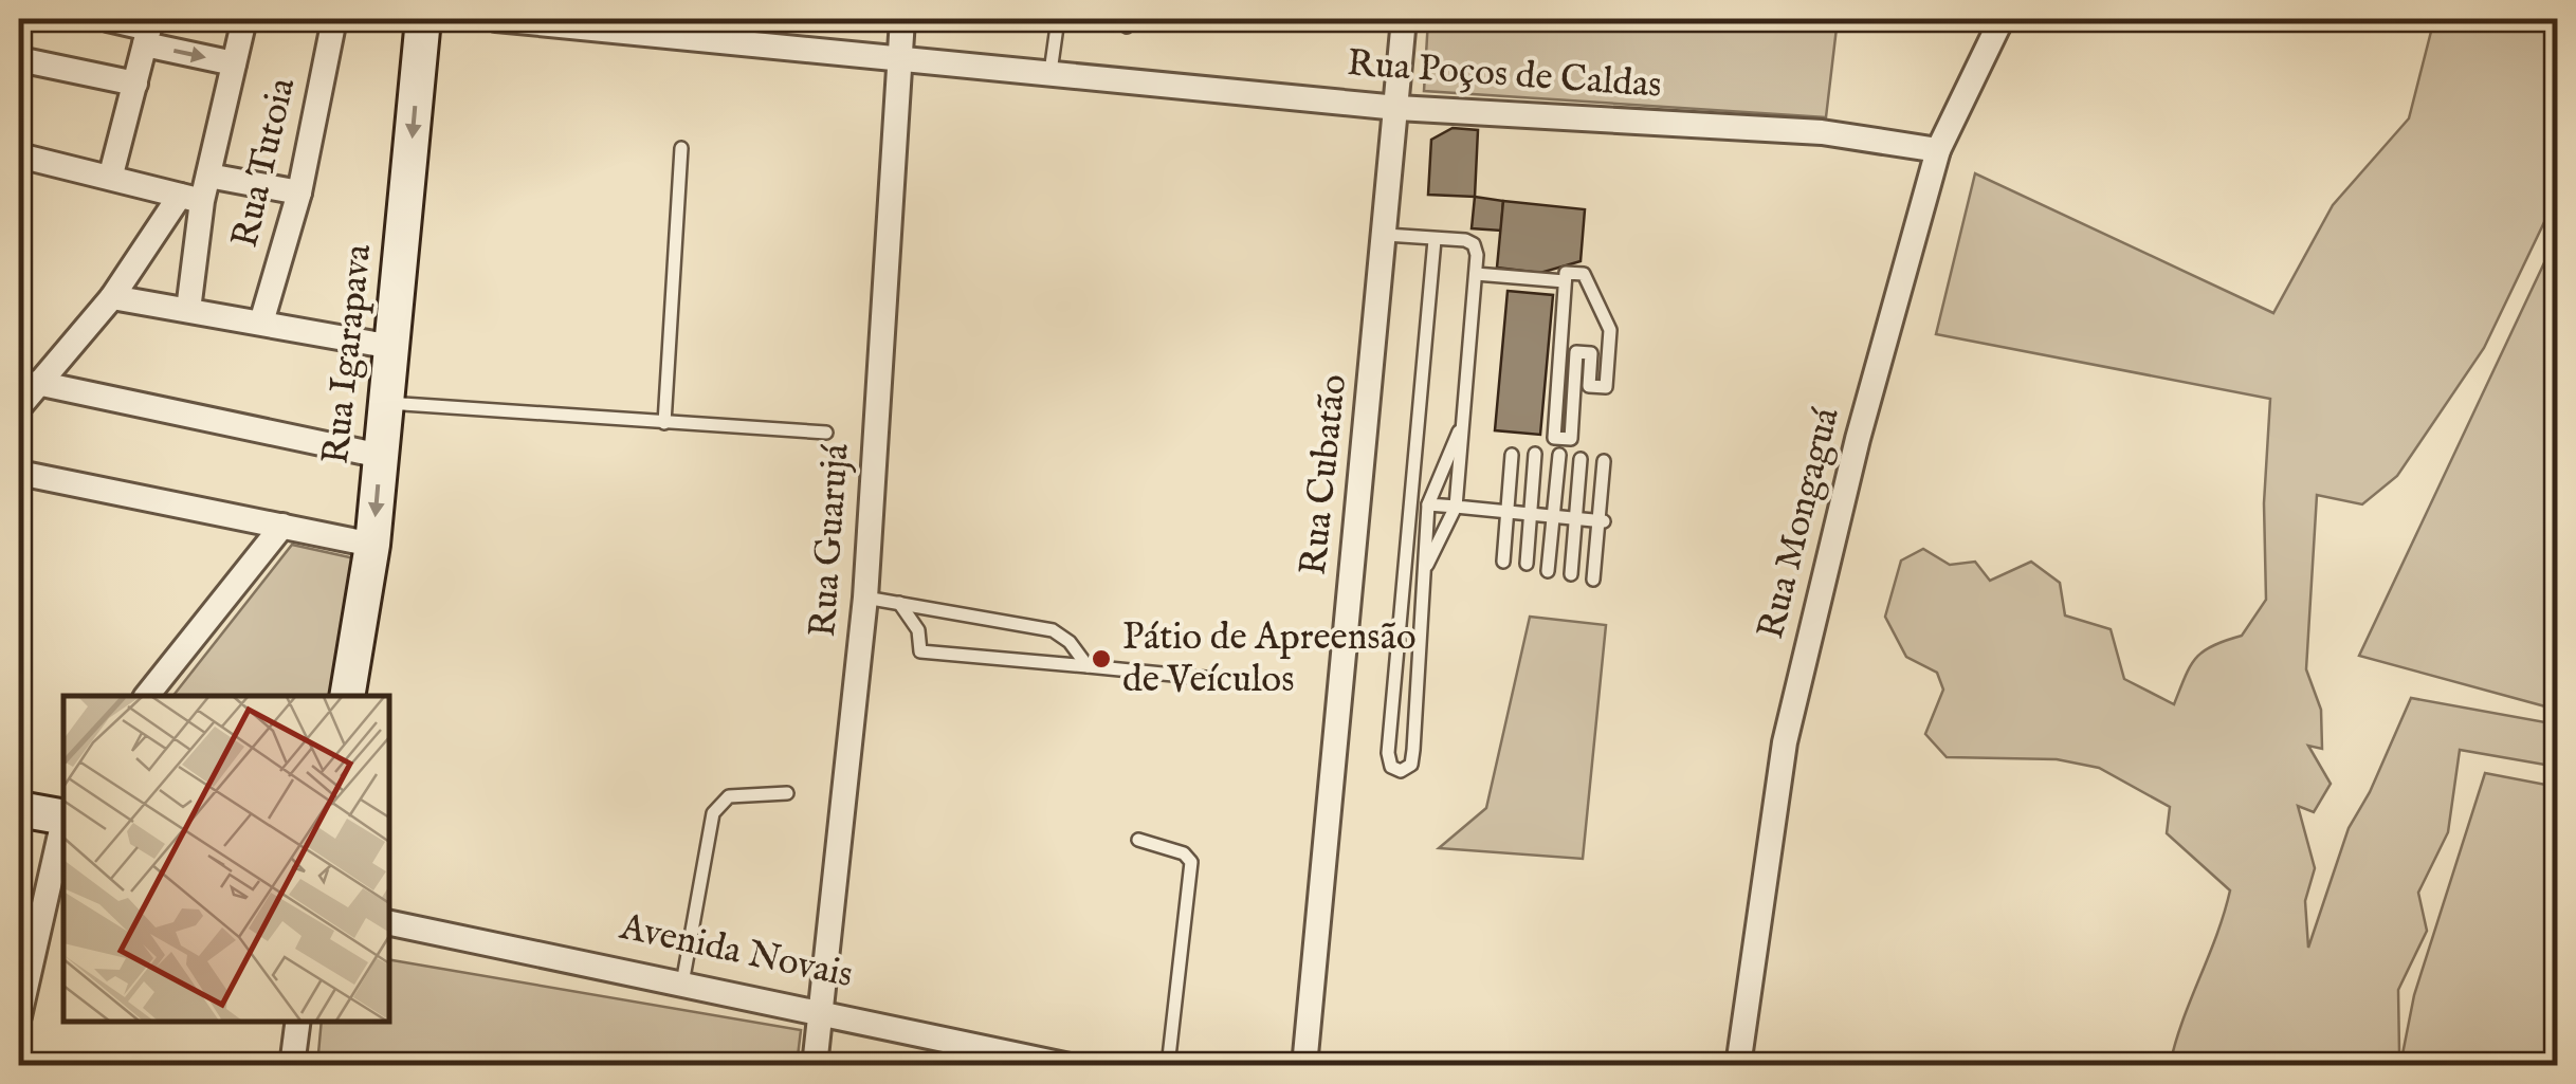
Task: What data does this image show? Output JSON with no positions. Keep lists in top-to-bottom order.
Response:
{
  "streets": {
    "street": [
      "Rua Poços de Caldas",
      "Rua Tutoia",
      "Rua Igarapava",
      "Rua Cubatão",
      "Rua Mongaguá",
      "Rua Guarujá",
      "Avenida Novais"
    ]
  },
  "crossings": [
    ["Rua Poços de Caldas", "Rua Cubatão"],
    ["Rua Poços de Caldas", "Rua Mongaguá"],
    ["Rua Poços de Caldas", "Rua Guarujá"],
    ["Rua Guarujá", "Avenida Novais"]
  ],
  "places": ["Pátio de Apreensão de Veículos"]
}
